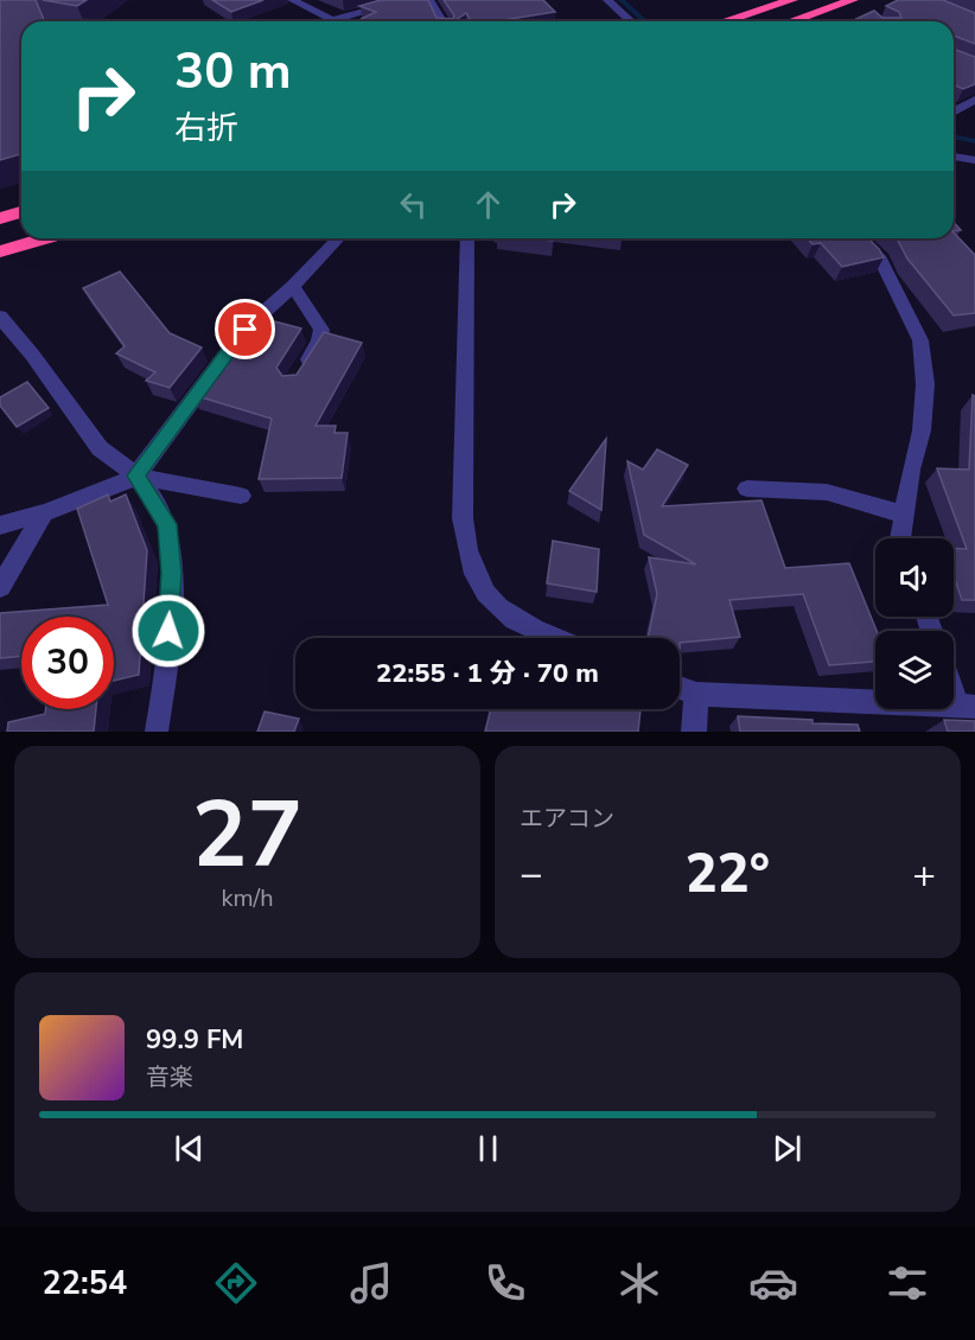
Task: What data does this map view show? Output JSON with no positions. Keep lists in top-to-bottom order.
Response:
{
  "page": {
    "turn": ["30 m", "右折"],
    "limit": "30",
    "trip": "22:55 · 1 分 · 70 m",
    "tile": [
      ["27", "km/h"],
      "エアコン"
    ],
    "heat": ["−", "22°", "+"],
    "song": ["99.9 FM", "音楽"],
    "tabs": "22:54"
  }
}
